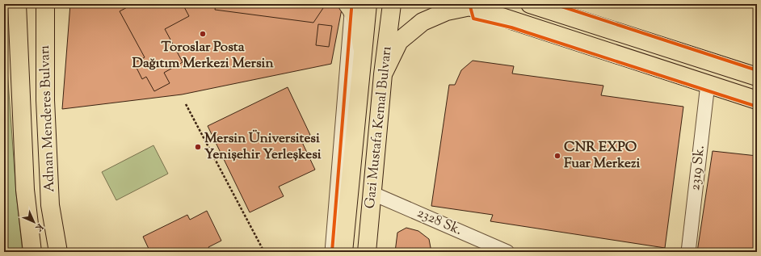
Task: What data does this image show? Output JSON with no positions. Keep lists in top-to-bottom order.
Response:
{
  "streets": {
    "main road": ["Adnan Menderes Bulvarı", "Gazi Mustafa Kemal Bulvarı"],
    "street": ["2319 Sk.", "2328 Sk."]
  },
  "crossings": [
    ["Gazi Mustafa Kemal Bulvarı", "2328 Sk."]
  ],
  "places": ["Toroslar Posta Dağıtım Merkezi Mersin", "Mersin Üniversitesi Yenişehir Yerleşkesi", "CNR EXPO Fuar Merkezi"],
  "north": "bottom right"
}
